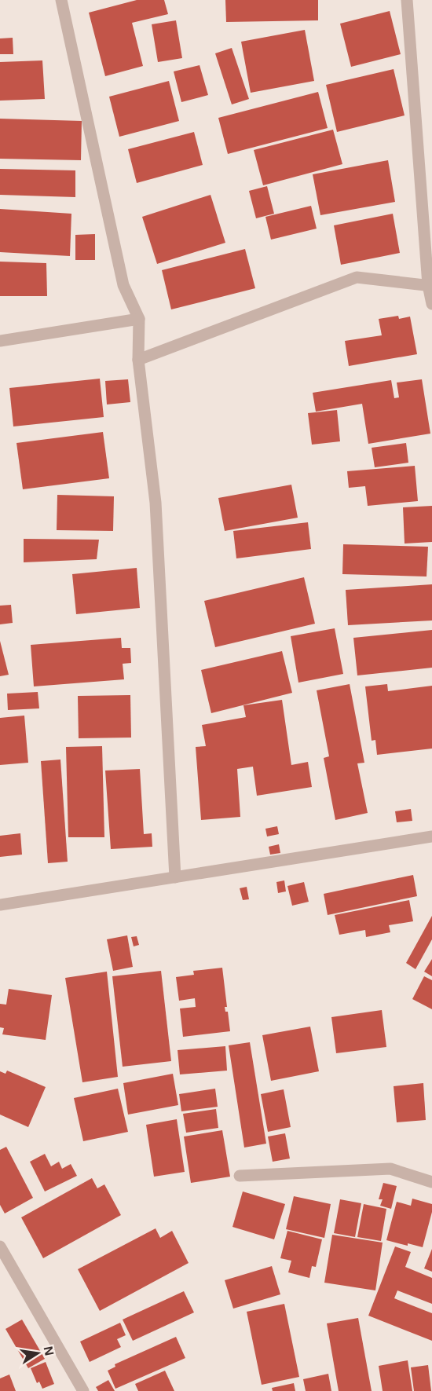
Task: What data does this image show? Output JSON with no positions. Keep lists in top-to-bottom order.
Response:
{
  "north": "right"
}
